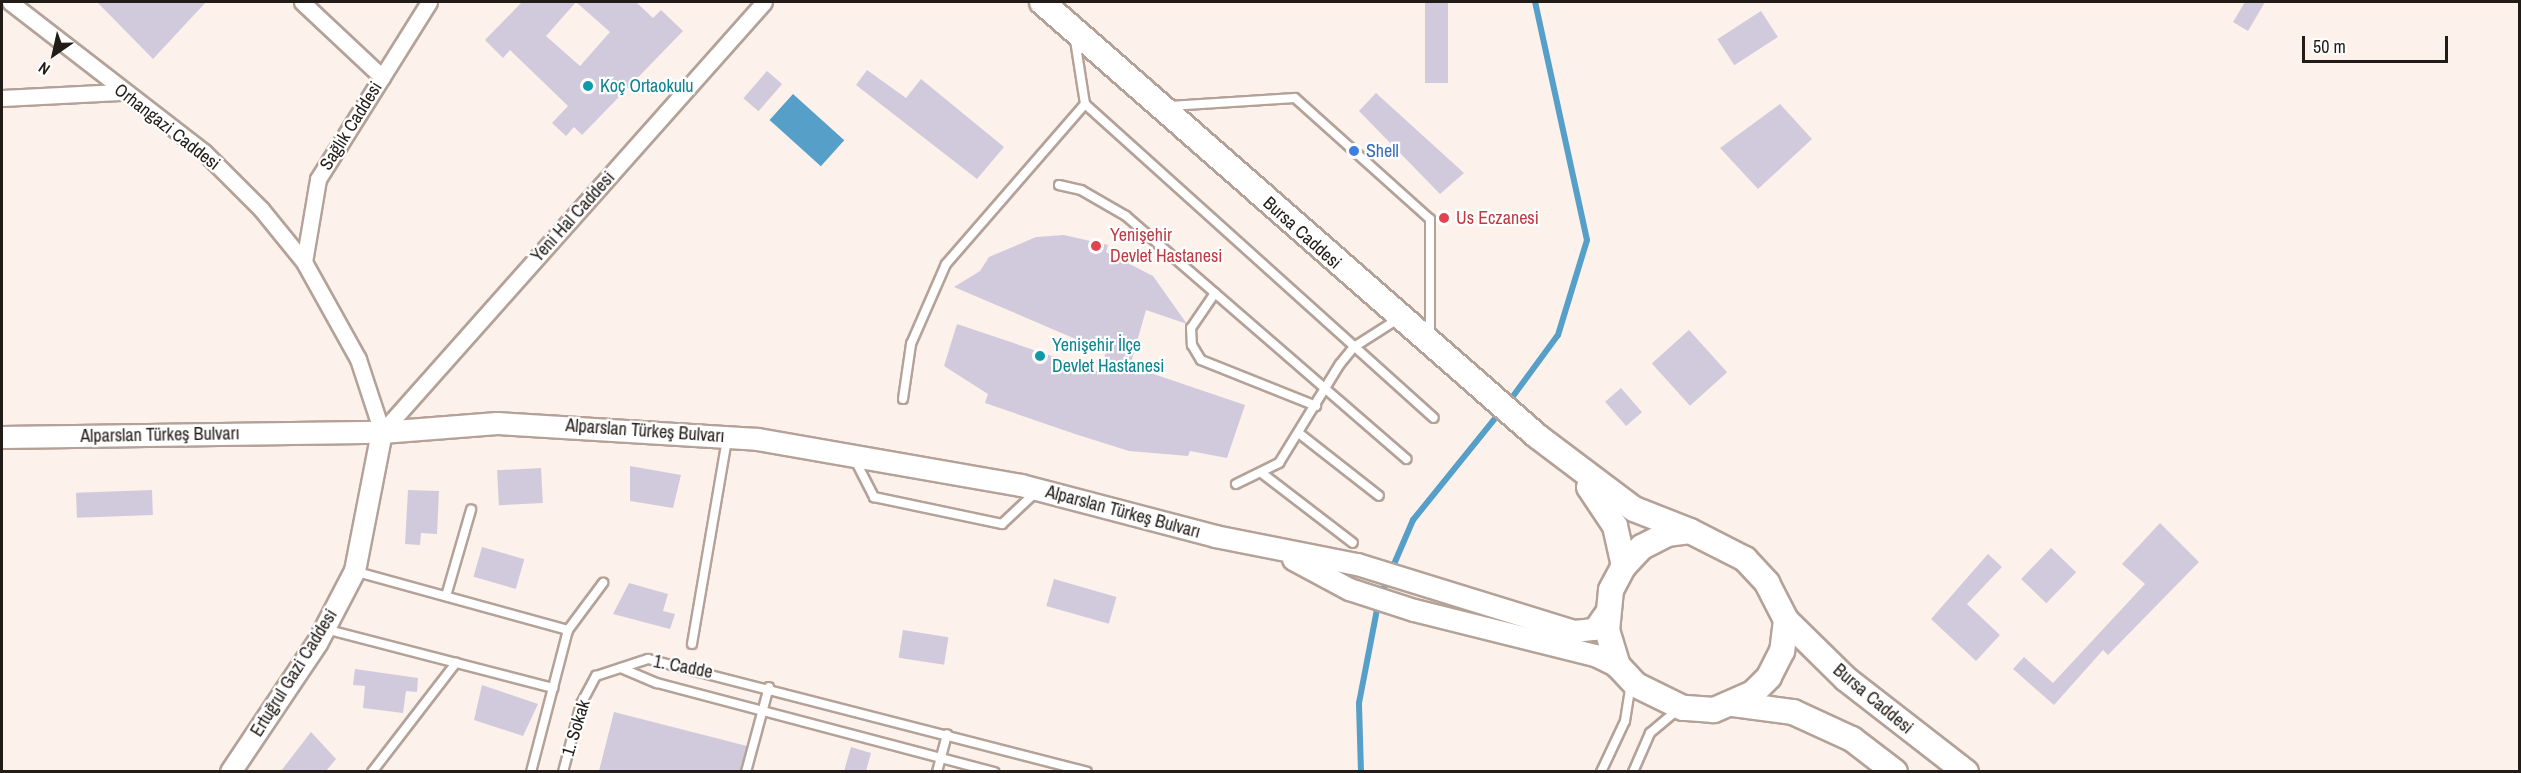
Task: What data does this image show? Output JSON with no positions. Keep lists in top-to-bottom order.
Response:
{
  "streets": {
    "main road": ["Bursa Caddesi", "Alparslan Türkeş Bulvarı"],
    "street": [
      "Sağlık Caddesi",
      "Orhangazi Caddesi",
      "Yeni Hal Caddesi",
      "Ertuğrul Gazi Caddesi"
    ],
    "lane": ["1. Cadde", "1. Sokak"]
  },
  "crossings": [
    ["Sağlık Caddesi", "Orhangazi Caddesi"],
    ["Orhangazi Caddesi", "Yeni Hal Caddesi"],
    ["Orhangazi Caddesi", "Alparslan Türkeş Bulvarı"],
    ["Orhangazi Caddesi", "Ertuğrul Gazi Caddesi"],
    ["Yeni Hal Caddesi", "Alparslan Türkeş Bulvarı"],
    ["Yeni Hal Caddesi", "Ertuğrul Gazi Caddesi"],
    ["Bursa Caddesi", "Alparslan Türkeş Bulvarı"],
    ["Alparslan Türkeş Bulvarı", "Ertuğrul Gazi Caddesi"],
    ["1. Cadde", "1. Sokak"]
  ],
  "places": [
    "Koç Ortaokulu",
    "Shell",
    "Us Eczanesi",
    "Yenişehir Devlet Hastanesi",
    "Yenişehir İlçe Devlet Hastanesi"
  ],
  "scale_bar": "50 m",
  "north": "bottom left"
}
